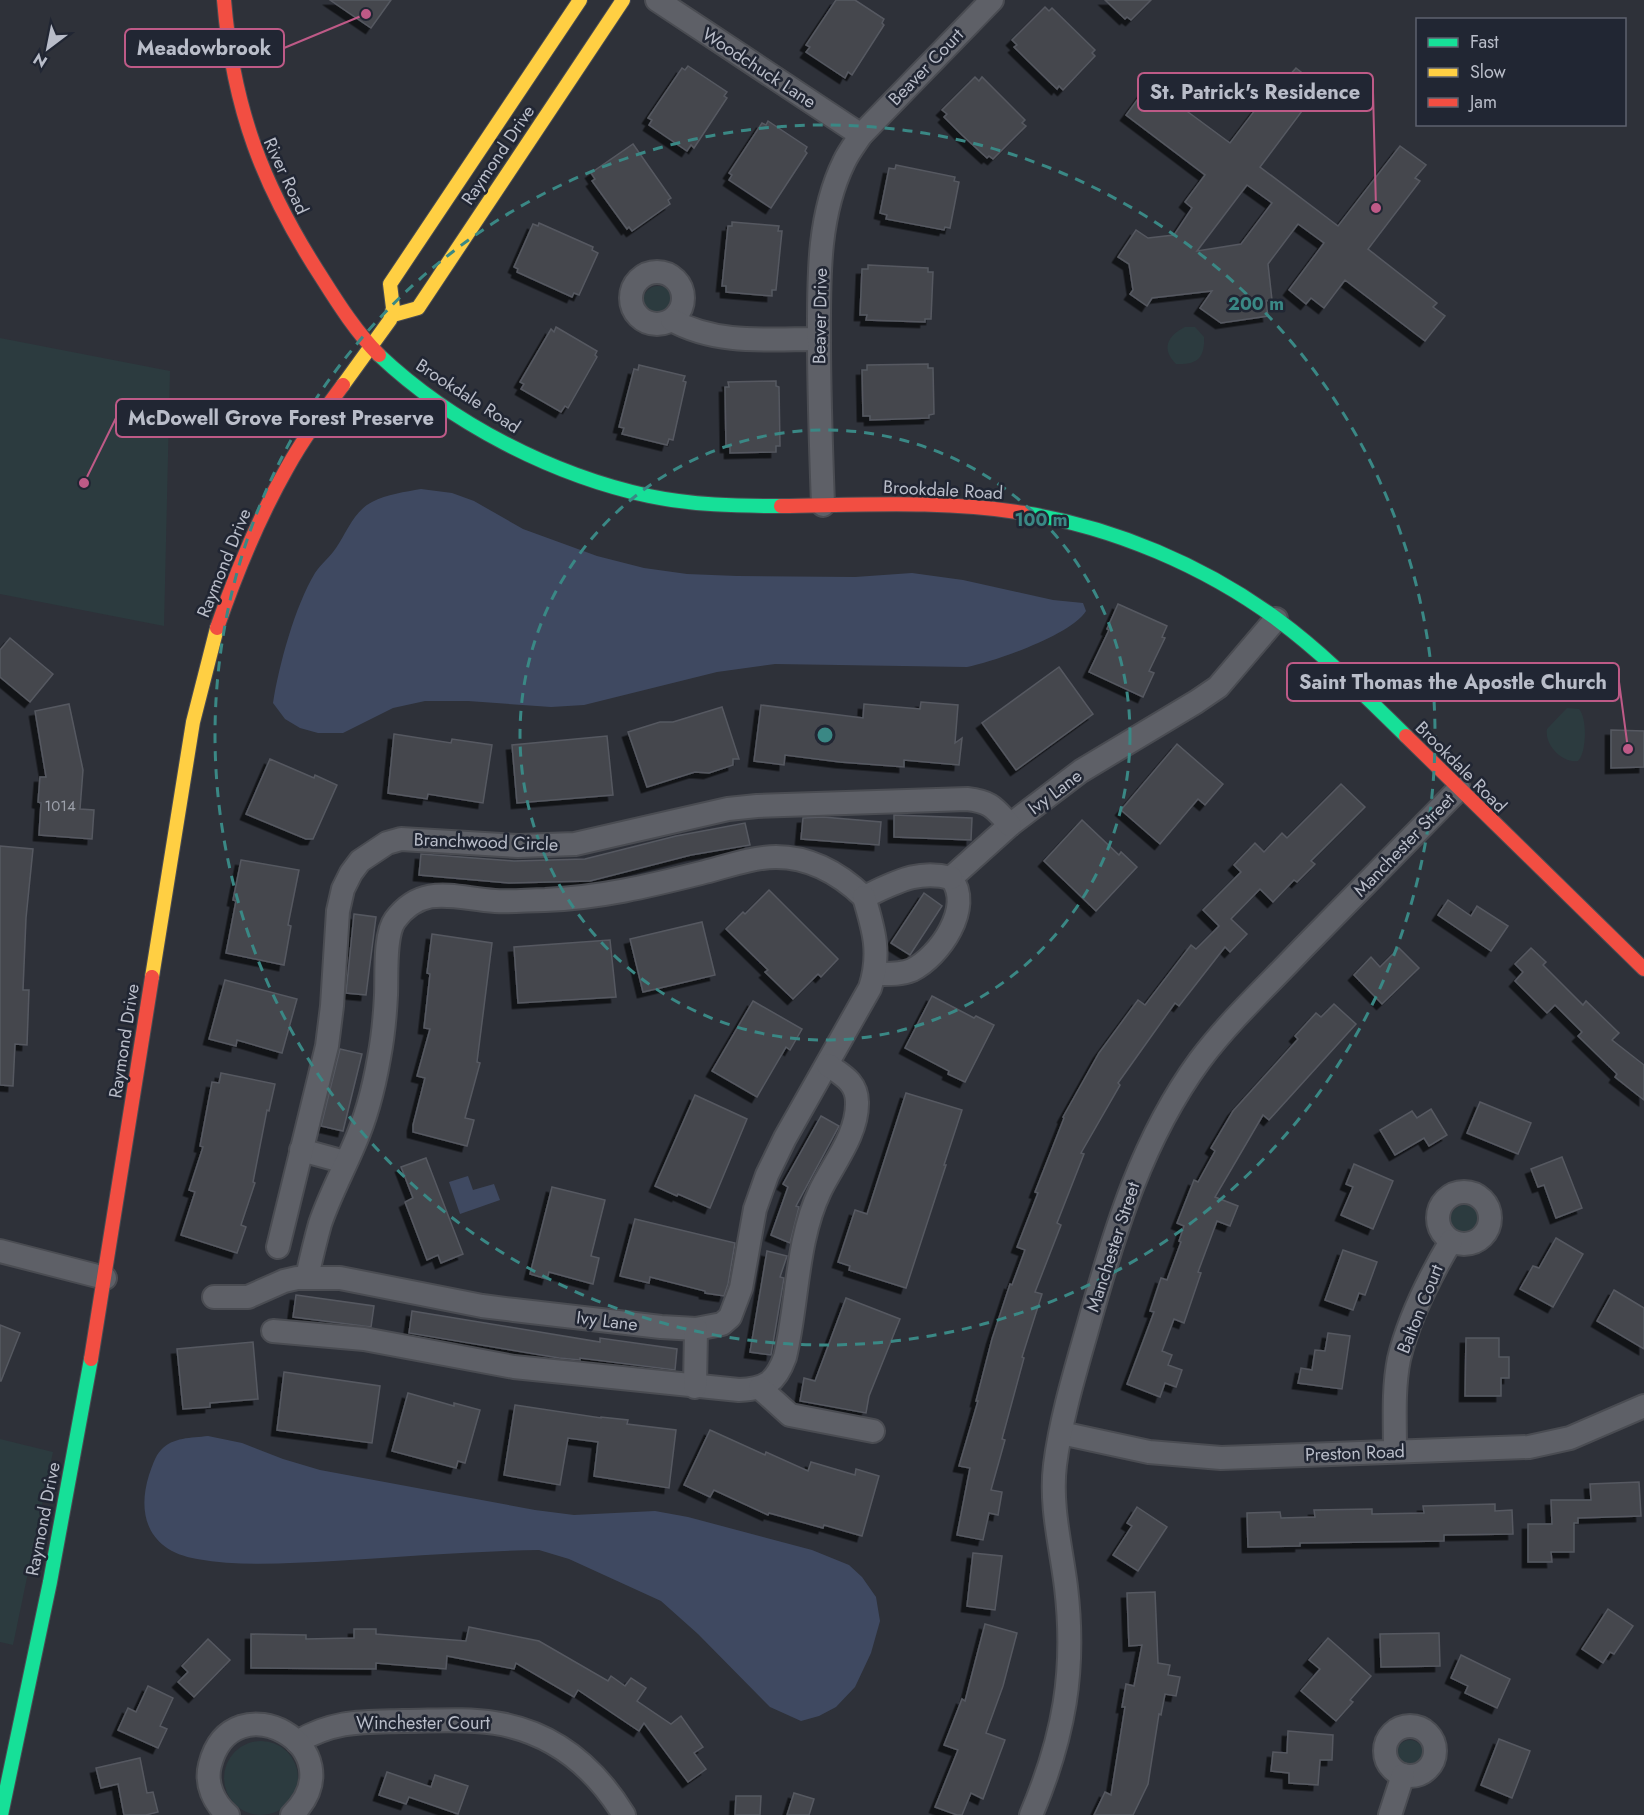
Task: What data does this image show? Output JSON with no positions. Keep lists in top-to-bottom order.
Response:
{
  "streets": {
    "street": [
      "Beaver Court",
      "Woodchuck Lane",
      "Raymond Drive",
      "River Road",
      "Beaver Drive",
      "Brookdale Road",
      "Ivy Lane",
      "Branchwood Circle",
      "Manchester Street",
      "Balton Court",
      "Preston Road",
      "Winchester Court"
    ]
  },
  "crossings": [
    ["Beaver Court", "Woodchuck Lane"],
    ["Beaver Court", "Beaver Drive"],
    ["Woodchuck Lane", "Beaver Drive"],
    ["Raymond Drive", "River Road"],
    ["Raymond Drive", "Brookdale Road"],
    ["River Road", "Brookdale Road"],
    ["Beaver Drive", "Brookdale Road"],
    ["Brookdale Road", "Ivy Lane"],
    ["Brookdale Road", "Manchester Street"],
    ["Ivy Lane", "Branchwood Circle"],
    ["Manchester Street", "Preston Road"],
    ["Balton Court", "Preston Road"]
  ],
  "places": [
    "Meadowbrook",
    "St. Patrick's Residence",
    "McDowell Grove Forest Preserve",
    "Saint Thomas the Apostle Church"
  ],
  "house_numbers": ["1014"],
  "legend": ["Fast", "Slow", "Jam"],
  "north": "bottom left",
  "rings": ["200 m", "100 m"]
}
